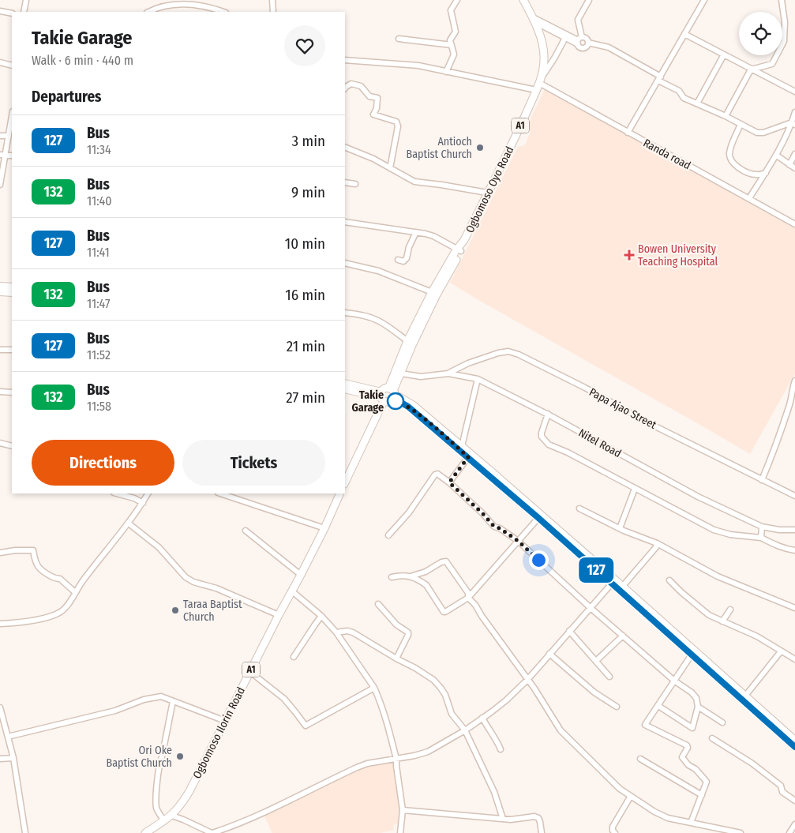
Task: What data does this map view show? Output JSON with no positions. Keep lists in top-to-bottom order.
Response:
{
  "streets": {
    "highway": ["A1", "Ogbomoso Oyo Road", "Ogbomoso Ilorin Road"],
    "street": ["Randa road", "Papa Ajao Street", "Nitel Road"]
  },
  "crossings": [
    ["Randa road", "Ogbomoso Oyo Road"],
    ["Ogbomoso Oyo Road", "Nitel Road"],
    ["Papa Ajao Street", "Nitel Road"]
  ],
  "places": {
    "other": [
      "Antioch Baptist Church",
      "Takie Garage",
      "Taraa Baptist Church",
      "Ori Oke Baptist Church"
    ],
    "health": ["Bowen University Teaching Hospital"]
  },
  "lines": ["bus line 127"],
  "page": {
    "on_map": "127",
    "heading": [
      ["Takie Garage", "Walk · 6 min · 440 m"],
      "Departures"
    ],
    "list": [
      {
        "mark": "127",
        "name": "Bus",
        "note": "11:34",
        "value": "3 min"
      },
      {
        "mark": "132",
        "name": "Bus",
        "note": "11:40",
        "value": "9 min"
      },
      {
        "mark": "127",
        "name": "Bus",
        "note": "11:41",
        "value": "10 min"
      },
      {
        "mark": "132",
        "name": "Bus",
        "note": "11:47",
        "value": "16 min"
      },
      {
        "mark": "127",
        "name": "Bus",
        "note": "11:52",
        "value": "21 min"
      },
      {
        "mark": "132",
        "name": "Bus",
        "note": "11:58",
        "value": "27 min"
      }
    ],
    "buttons": ["Directions", "Tickets"]
  }
}
